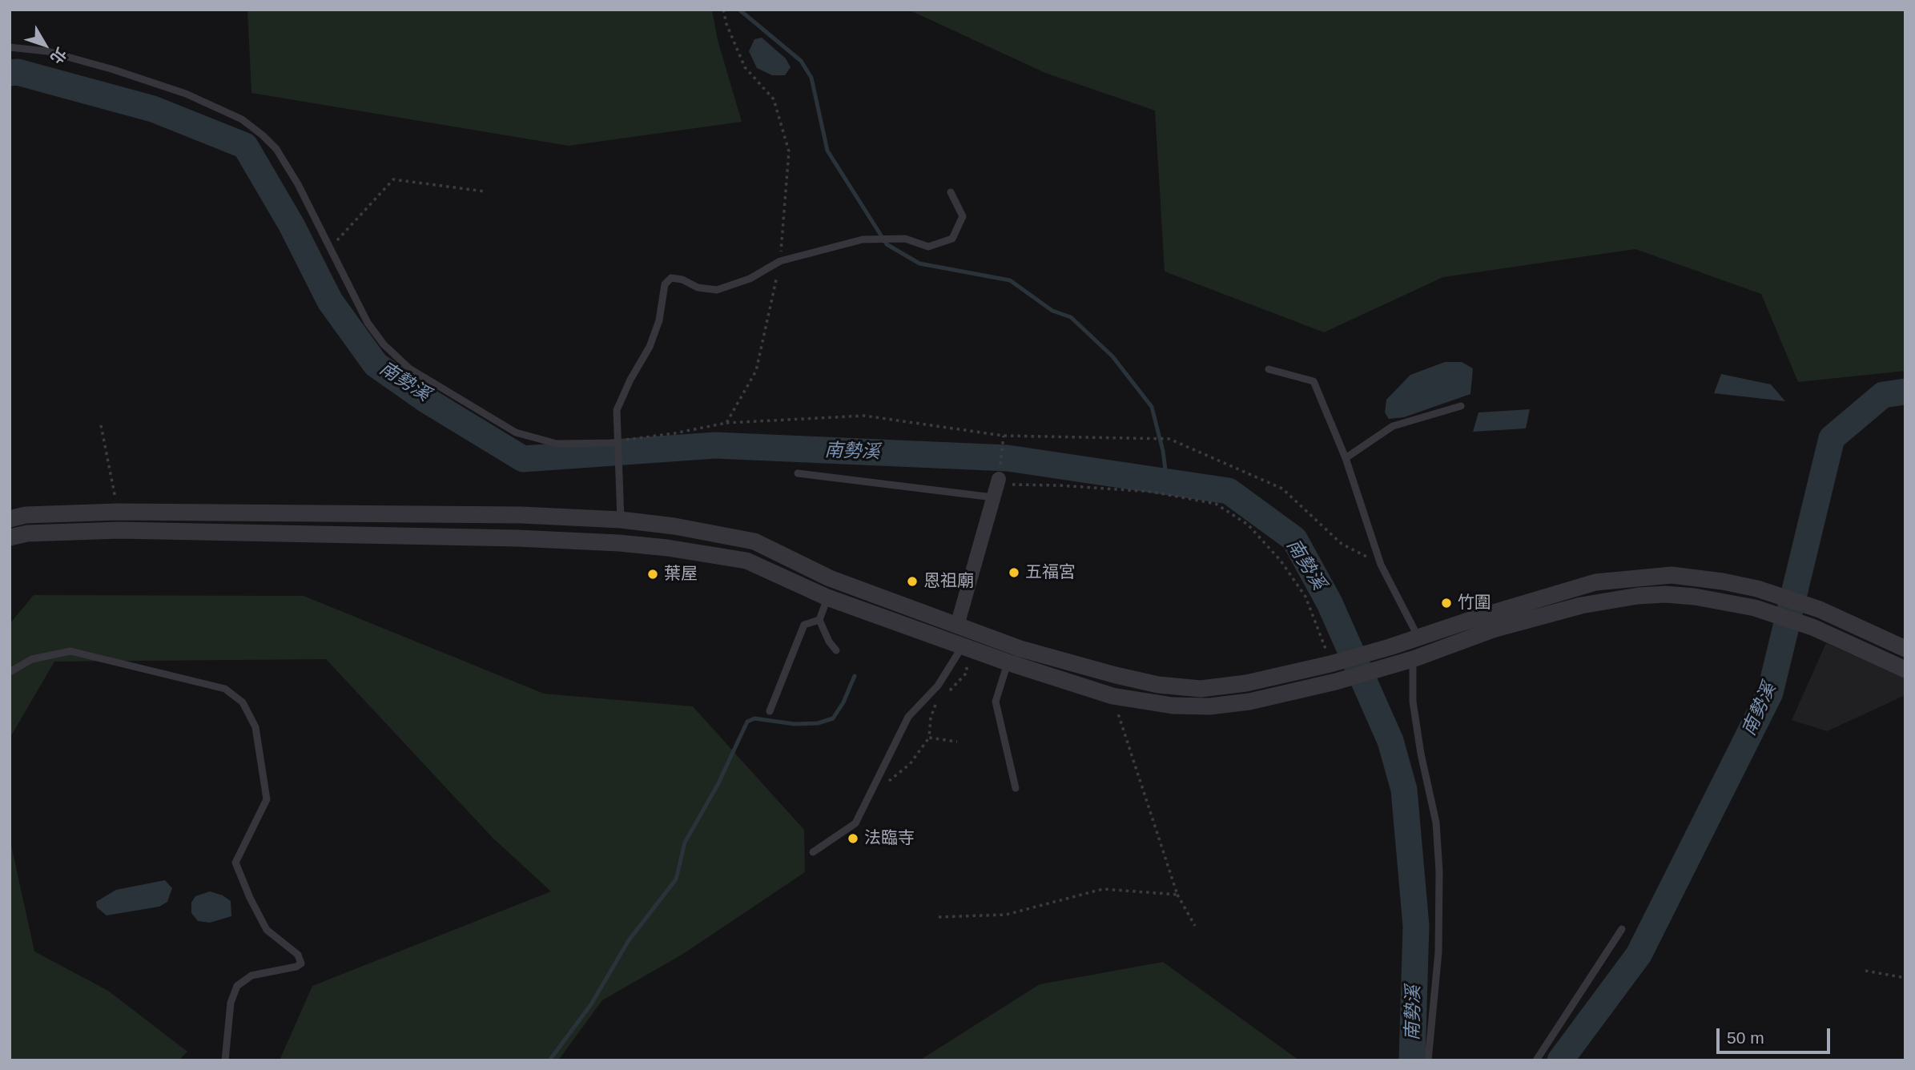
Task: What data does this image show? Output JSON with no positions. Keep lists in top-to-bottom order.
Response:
{
  "water": ["南勢溪"],
  "places": [
    "五福宮",
    "葉屋",
    "恩祖廟",
    "竹圍",
    "法臨寺"
  ],
  "scale_bar": "50 m",
  "north": "bottom right"
}
